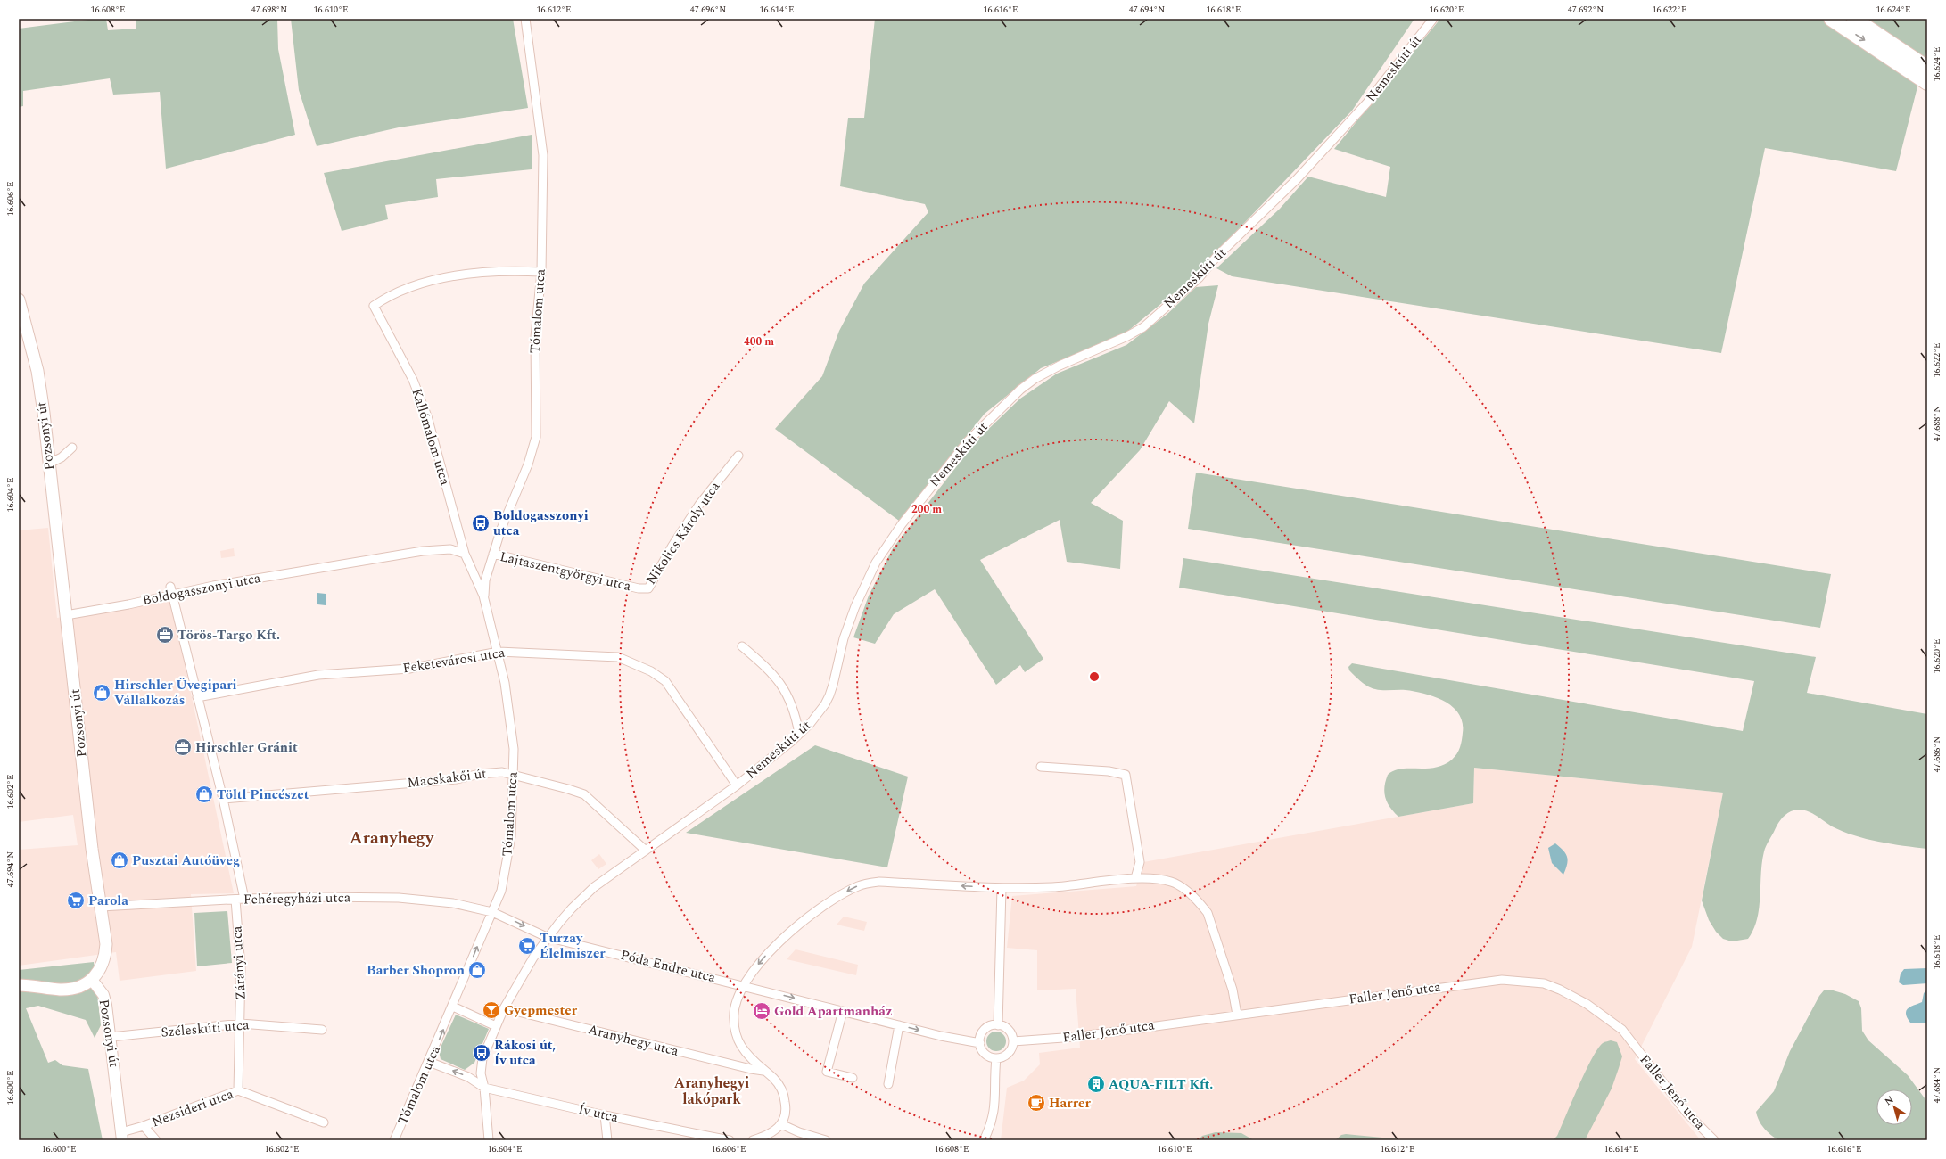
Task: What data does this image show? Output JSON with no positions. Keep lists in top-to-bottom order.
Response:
{
  "streets": {
    "main road": ["Pozsonyi út"],
    "street": [
      "Nemeskúti út",
      "Tómalom utca",
      "Kallómalom utca",
      "Nikolics Károly utca",
      "Lajtaszentgyörgyi utca",
      "Boldogasszonyi utca",
      "Feketevárosi utca",
      "Macskakői út",
      "Fehéregyházi utca",
      "Zárányi utca",
      "Póda Endre utca",
      "Faller Jenő utca",
      "Széleskúti utca",
      "Aranyhegy utca",
      "Nezsideri utca",
      "Ív utca"
    ]
  },
  "crossings": [
    ["Nemeskúti út", "Feketevárosi utca"],
    ["Nemeskúti út", "Macskakői út"],
    ["Nemeskúti út", "Póda Endre utca"],
    ["Nemeskúti út", "Aranyhegy utca"],
    ["Nemeskúti út", "Ív utca"],
    ["Tómalom utca", "Kallómalom utca"],
    ["Tómalom utca", "Lajtaszentgyörgyi utca"],
    ["Tómalom utca", "Boldogasszonyi utca"],
    ["Tómalom utca", "Feketevárosi utca"],
    ["Tómalom utca", "Macskakői út"],
    ["Tómalom utca", "Fehéregyházi utca"],
    ["Tómalom utca", "Póda Endre utca"],
    ["Pozsonyi út", "Boldogasszonyi utca"],
    ["Pozsonyi út", "Fehéregyházi utca"],
    ["Pozsonyi út", "Széleskúti utca"],
    ["Pozsonyi út", "Nezsideri utca"],
    ["Kallómalom utca", "Boldogasszonyi utca"],
    ["Nikolics Károly utca", "Lajtaszentgyörgyi utca"],
    ["Fehéregyházi utca", "Zárányi utca"],
    ["Fehéregyházi utca", "Póda Endre utca"],
    ["Zárányi utca", "Széleskúti utca"],
    ["Zárányi utca", "Nezsideri utca"]
  ],
  "districts": ["Aranyhegy", "Aranyhegyi lakópark"],
  "places": {
    "bus stop": ["Boldogasszonyi utca", "Rákosi út, Ív utca"],
    "office": ["Törös-Targo Kft.", "Hirschler Gránit"],
    "shop": [
      "Hirschler Üvegipari Vállalkozás",
      "Töltl Pincészet",
      "Pusztai Autóüveg",
      "Barber Shopron"
    ],
    "supermarket": ["Parola", "Turzay Élelmiszer"],
    "bar": ["Gyepmester"],
    "hotel": ["Gold Apartmanház"],
    "building": ["AQUA-FILT Kft."],
    "cafe": ["Harrer"]
  },
  "north": "top left",
  "coordinates": [
    "16.608°E",
    "47.698°N",
    "16.610°E",
    "16.612°E",
    "47.696°N",
    "16.614°E",
    "16.616°E",
    "47.694°N",
    "16.618°E",
    "16.620°E",
    "47.692°N",
    "16.622°E",
    "16.624°E",
    "16.606°E",
    "47.688°N",
    "16.604°E",
    "47.686°N",
    "16.602°E",
    "47.684°N",
    "16.600°E"
  ],
  "rings": ["400 m", "200 m"]
}
